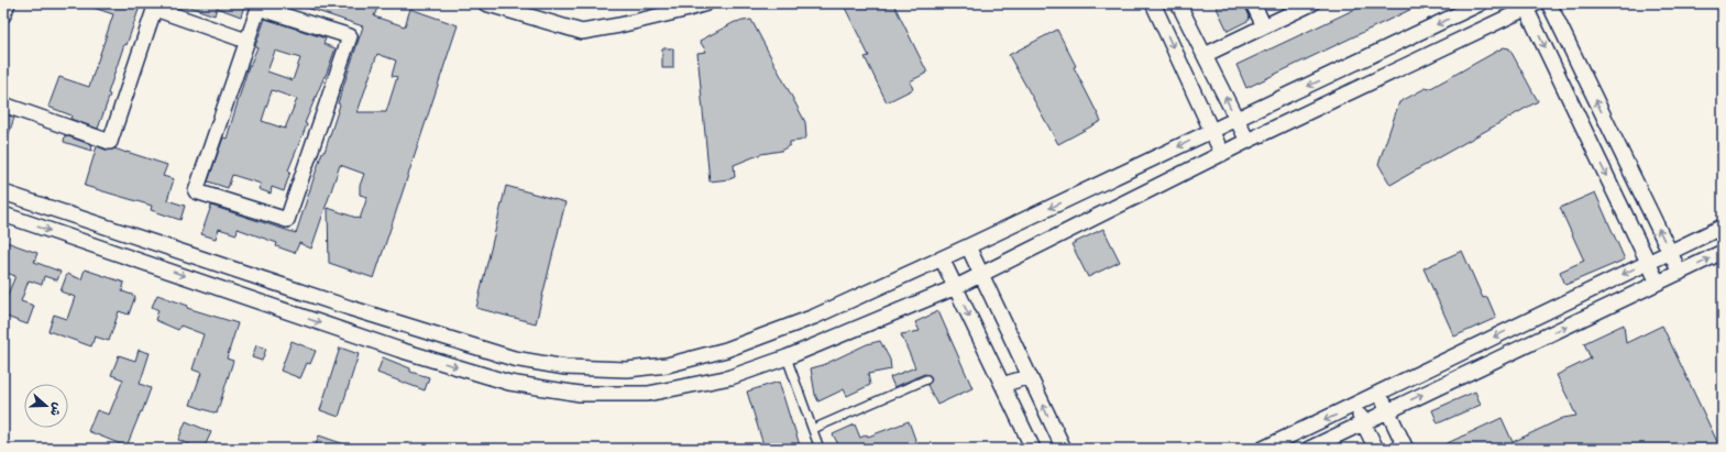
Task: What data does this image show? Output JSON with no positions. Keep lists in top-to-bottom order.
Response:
{
  "north": "right"
}
